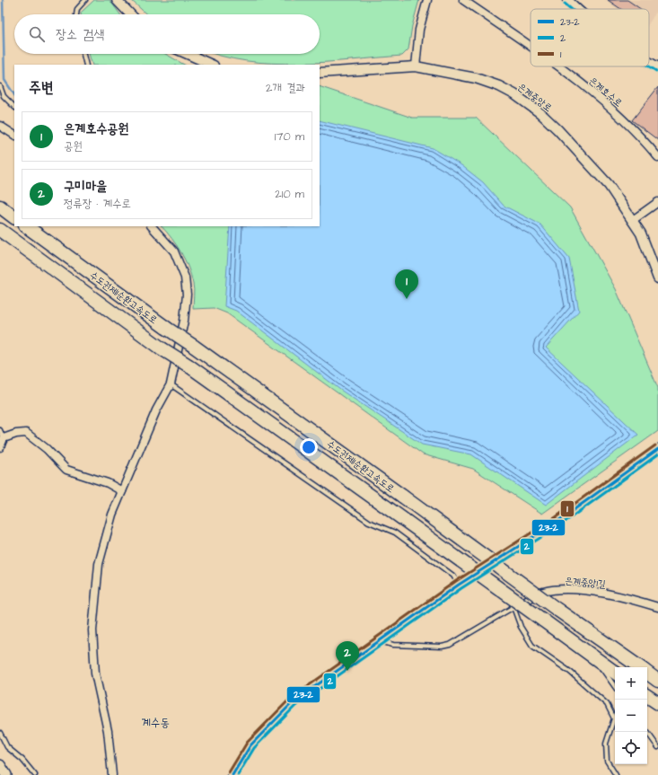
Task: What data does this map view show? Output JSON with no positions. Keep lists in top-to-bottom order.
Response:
{
  "streets": {
    "highway": ["수도권제1순환고속도로"],
    "street": ["은계호수로", "은계중앙로", "은계중앙1길"]
  },
  "districts": ["계수동"],
  "lines": ["transit line 2", "transit line 1", "transit line 23-2"],
  "legend": ["23-2", "2", "1"],
  "page": {
    "search": "장소 검색",
    "heading": ["주변", "2개 결과"],
    "list": [
      {
        "mark": "1",
        "name": "은계호수공원",
        "note": "공원",
        "value": "170 m"
      },
      {
        "mark": "2",
        "name": "구미마을",
        "note": "정류장 · 계수로",
        "value": "210 m"
      }
    ],
    "pins": ["1", "2"],
    "map_buttons": ["+", "−"]
  }
}
